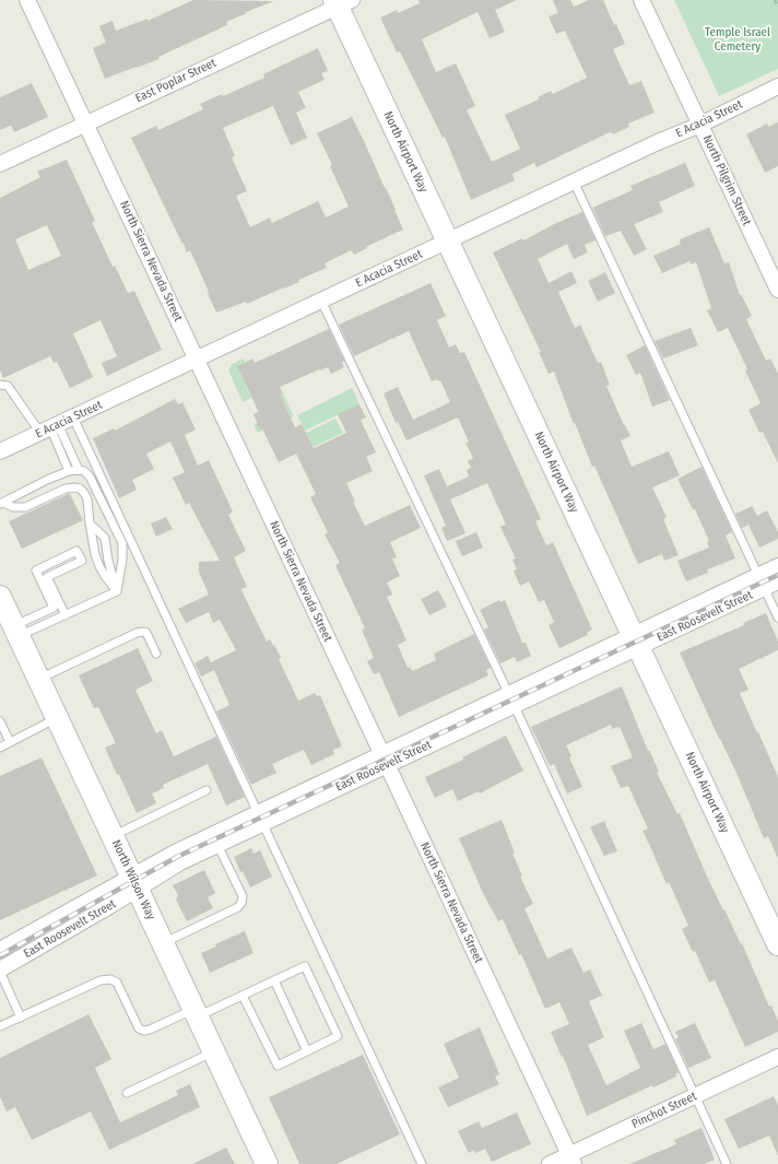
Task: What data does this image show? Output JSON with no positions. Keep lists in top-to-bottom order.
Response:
{
  "streets": {
    "main road": ["North Airport Way", "North Wilson Way"],
    "street": [
      "East Poplar Street",
      "E Acacia Street",
      "North Pilgrim Street",
      "North Sierra Nevada Street",
      "East Roosevelt Street",
      "Pinchot Street"
    ]
  },
  "crossings": [
    ["East Poplar Street", "North Airport Way"],
    ["East Poplar Street", "North Sierra Nevada Street"],
    ["E Acacia Street", "North Airport Way"],
    ["E Acacia Street", "North Pilgrim Street"],
    ["E Acacia Street", "North Sierra Nevada Street"],
    ["North Airport Way", "East Roosevelt Street"],
    ["North Sierra Nevada Street", "East Roosevelt Street"],
    ["North Sierra Nevada Street", "Pinchot Street"],
    ["East Roosevelt Street", "North Wilson Way"]
  ],
  "parks": ["Temple Israel Cemetery"]
}
